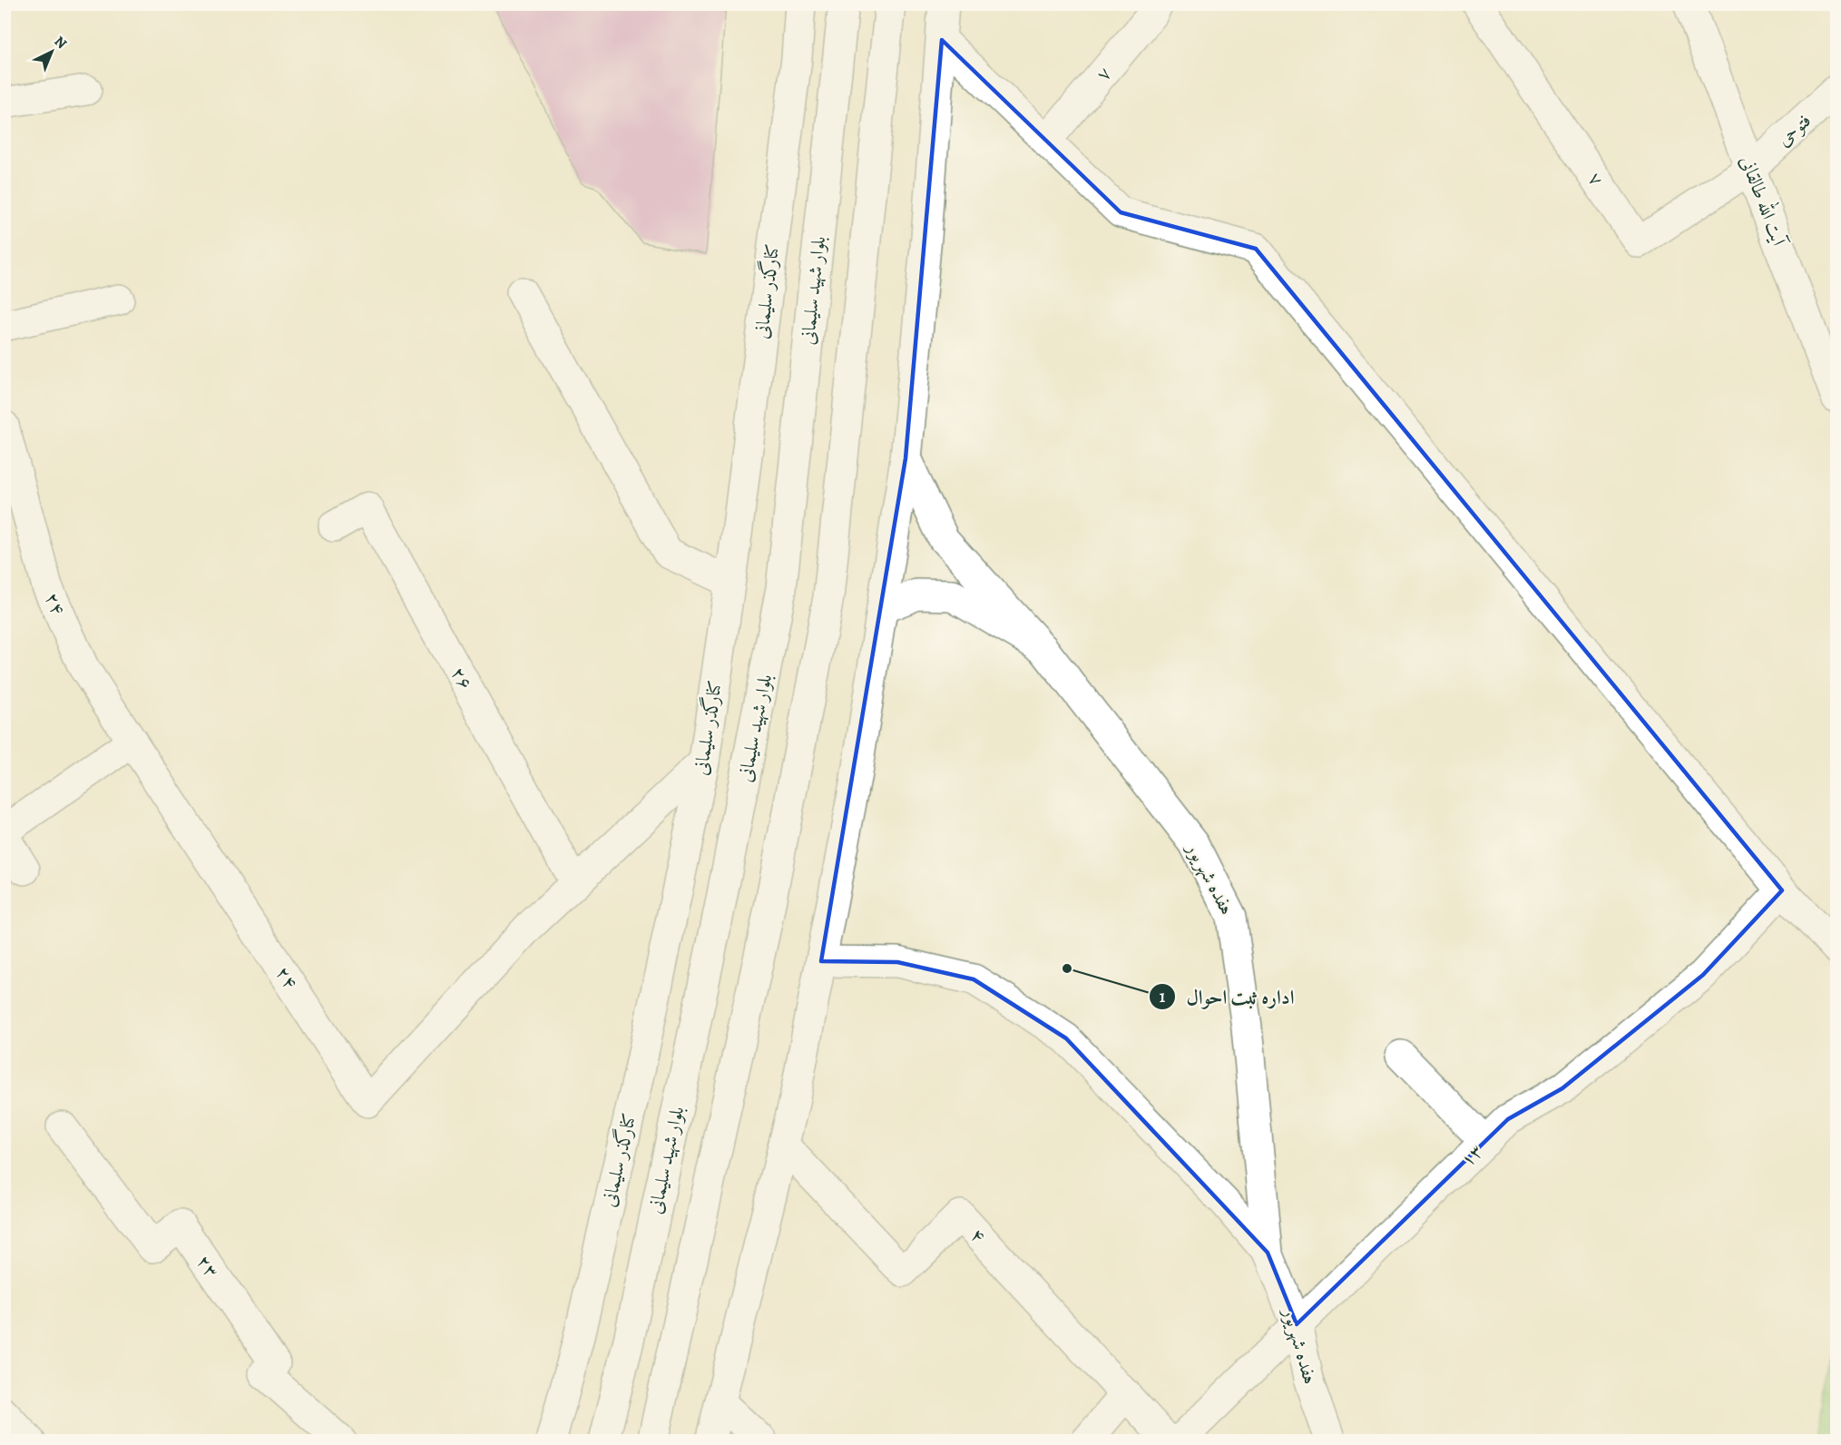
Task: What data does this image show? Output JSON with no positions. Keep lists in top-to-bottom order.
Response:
{
  "streets": {
    "street": [
      "۷",
      "فتوحی",
      "آیت الله طالقانی",
      "بلوار شهید سلیمانی",
      "کنارگذر سلیمانی",
      "۲۴",
      "۲۶",
      "هفده شهریور",
      "۱۳",
      "۴",
      "۲۳"
    ]
  },
  "crossings": [
    ["۷", "فتوحی"],
    ["۷", "آیت الله طالقانی"],
    ["فتوحی", "آیت الله طالقانی"],
    ["کنارگذر سلیمانی", "۲۴"],
    ["۲۴", "۲۶"],
    ["هفده شهریور", "۱۳"]
  ],
  "places": ["اداره ثبت احوال"],
  "north": "top right"
}
